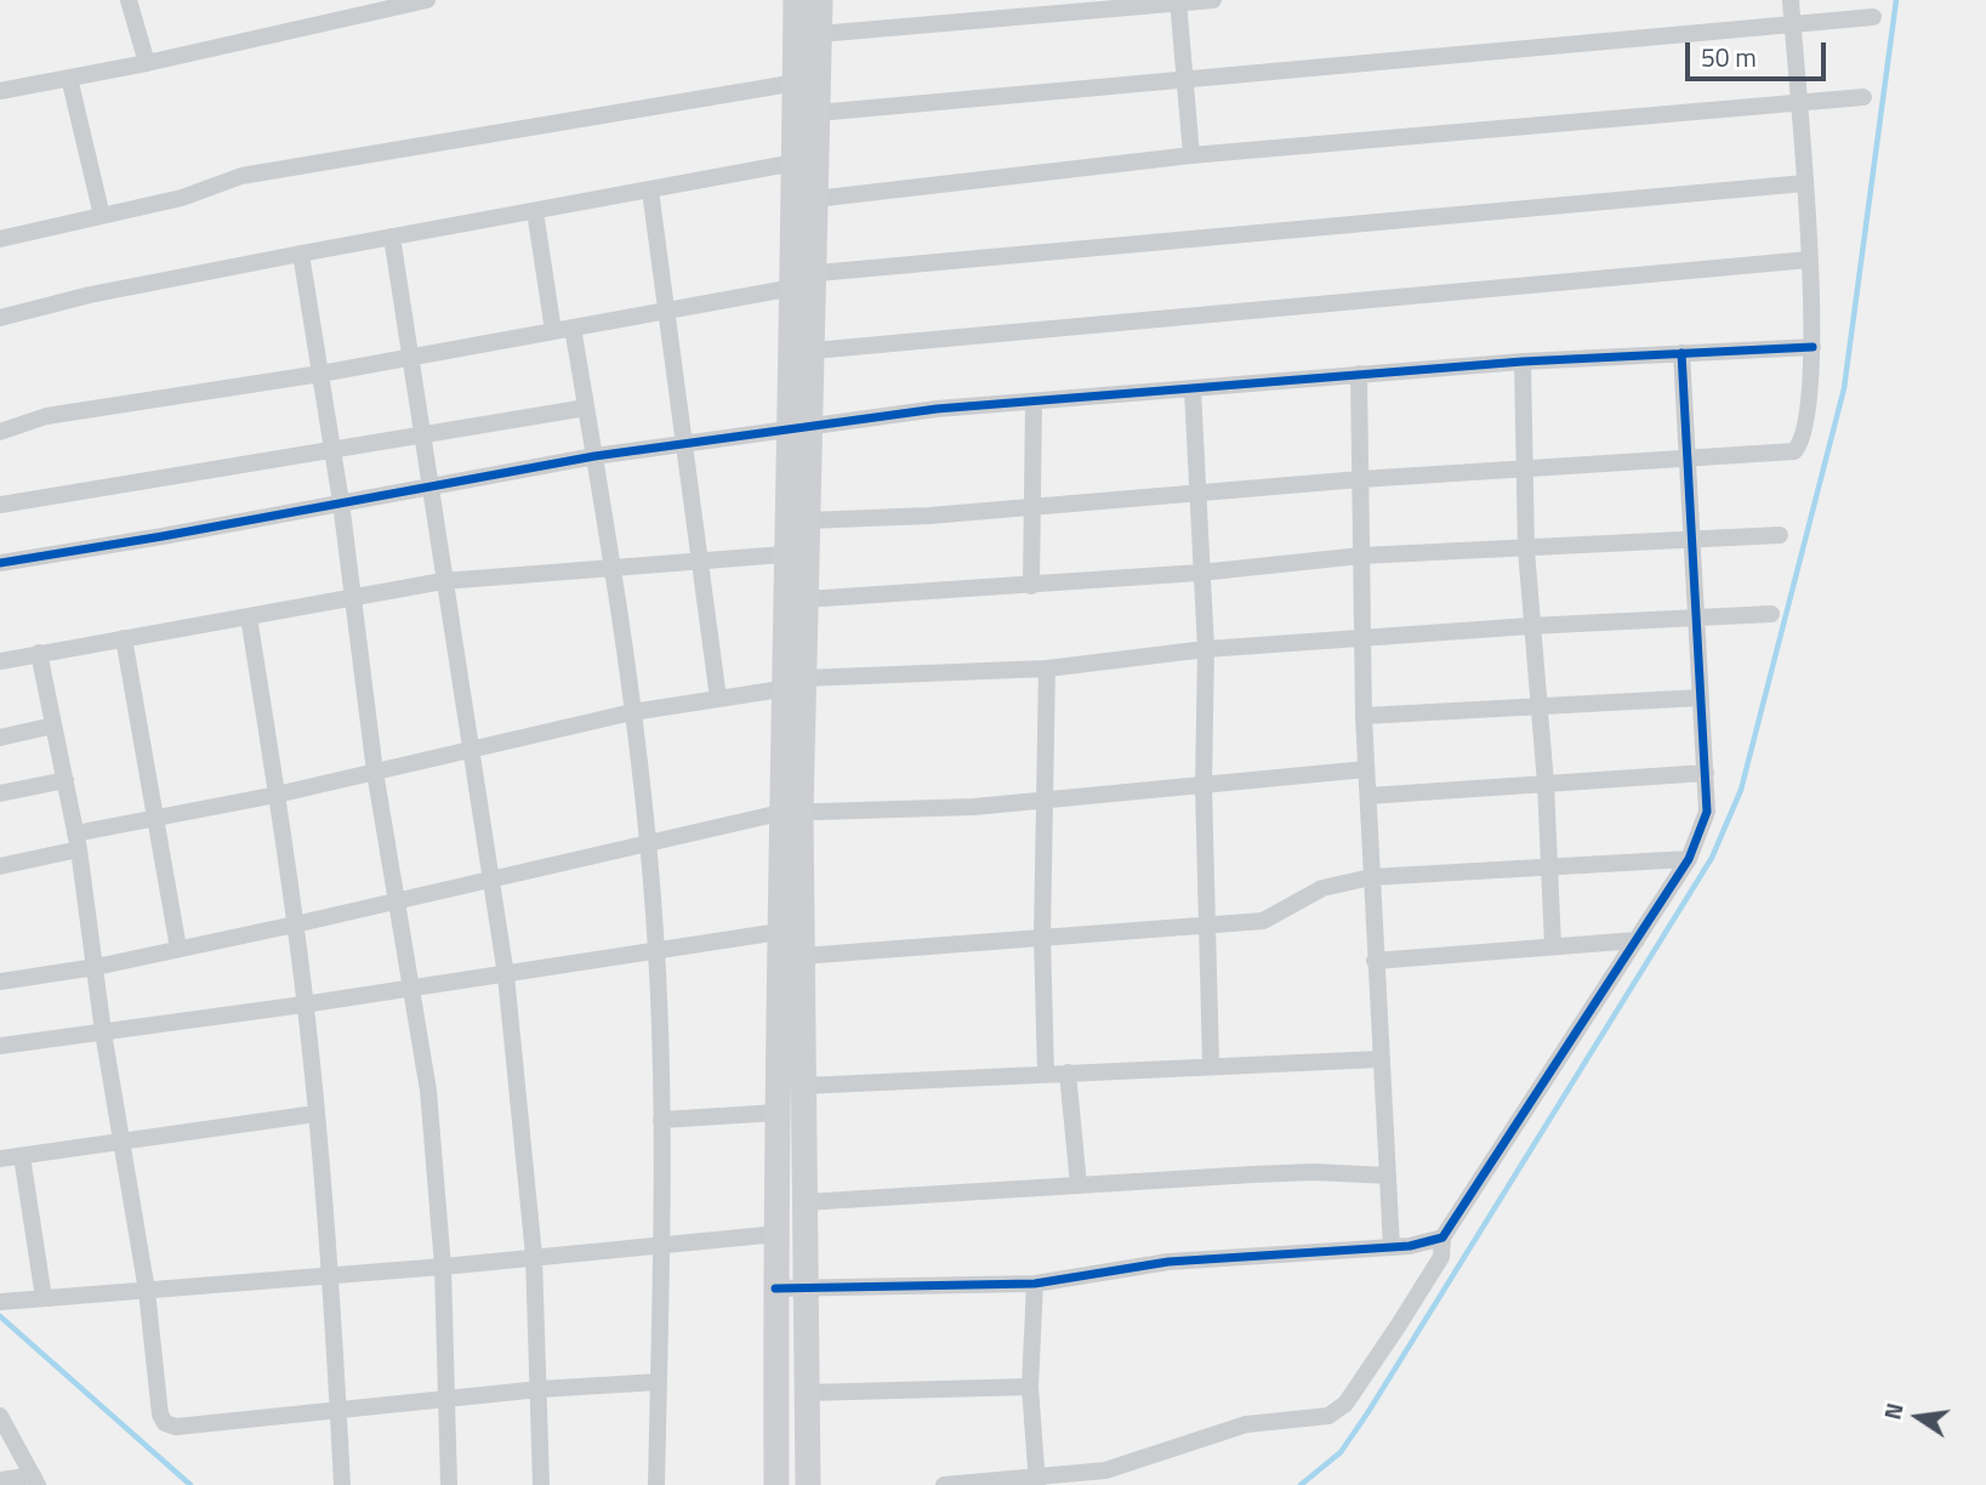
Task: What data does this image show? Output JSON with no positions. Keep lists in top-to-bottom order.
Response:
{
  "scale_bar": "50 m",
  "north": "left"
}
